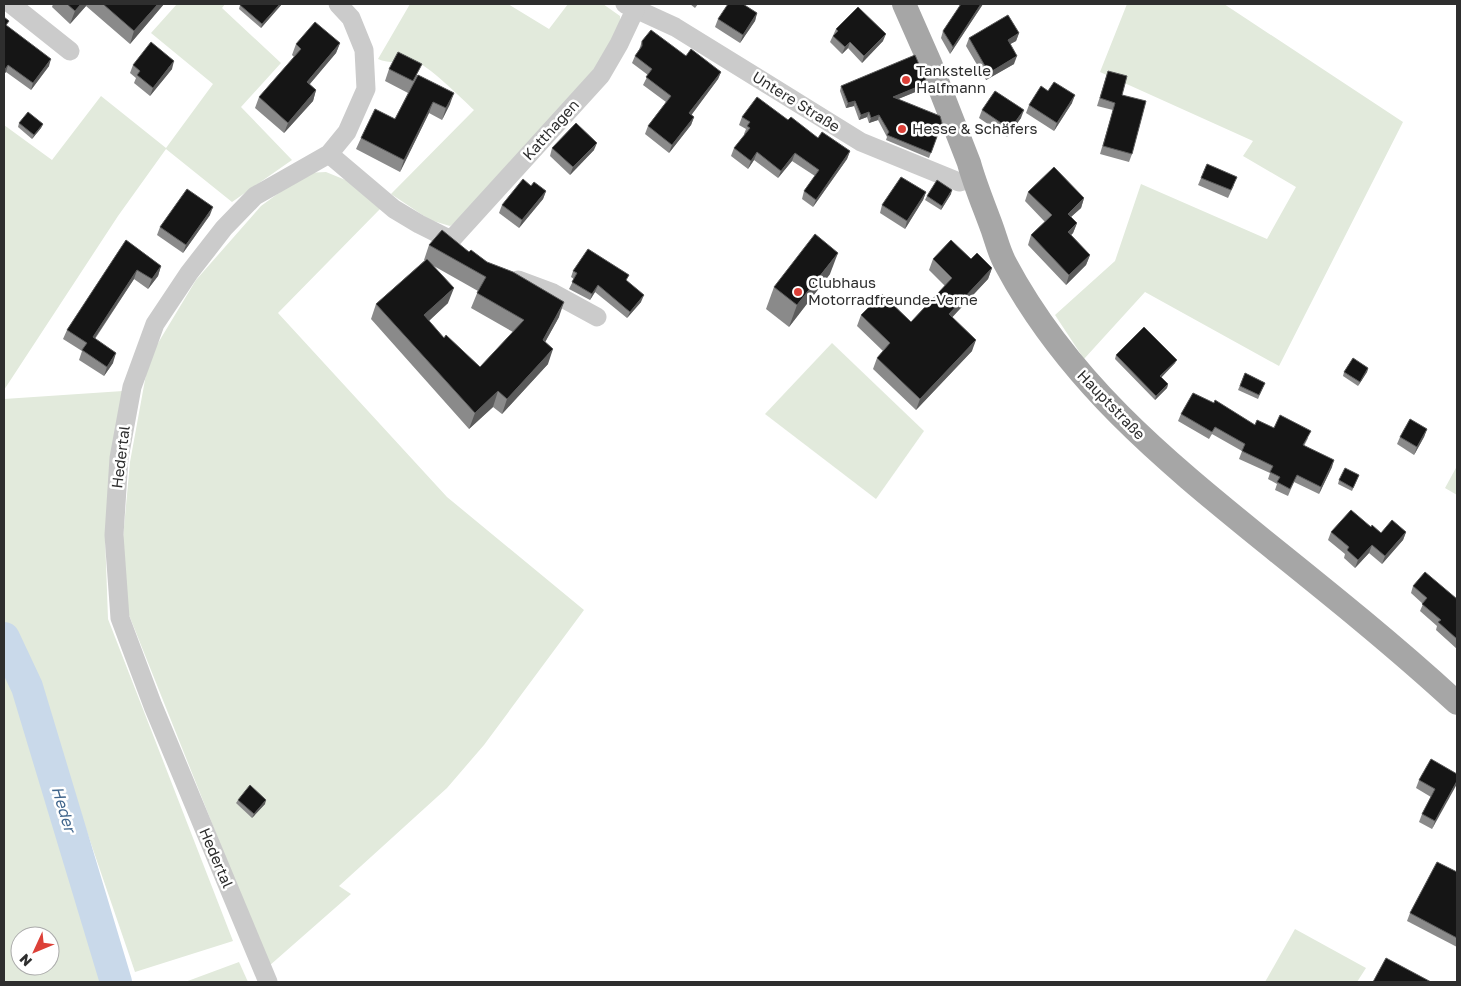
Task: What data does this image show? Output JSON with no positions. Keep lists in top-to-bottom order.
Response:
{
  "streets": {
    "main road": ["Hauptstraße"],
    "street": ["Untere Straße", "Katthagen", "Hedertal"]
  },
  "crossings": [
    ["Untere Straße", "Katthagen"],
    ["Untere Straße", "Hauptstraße"],
    ["Katthagen", "Hedertal"]
  ],
  "water": ["Heder"],
  "places": ["Tankstelle Halfmann", "Hesse & Schäfers", "Clubhaus Motorradfreunde-Verne"],
  "north": "bottom left"
}
